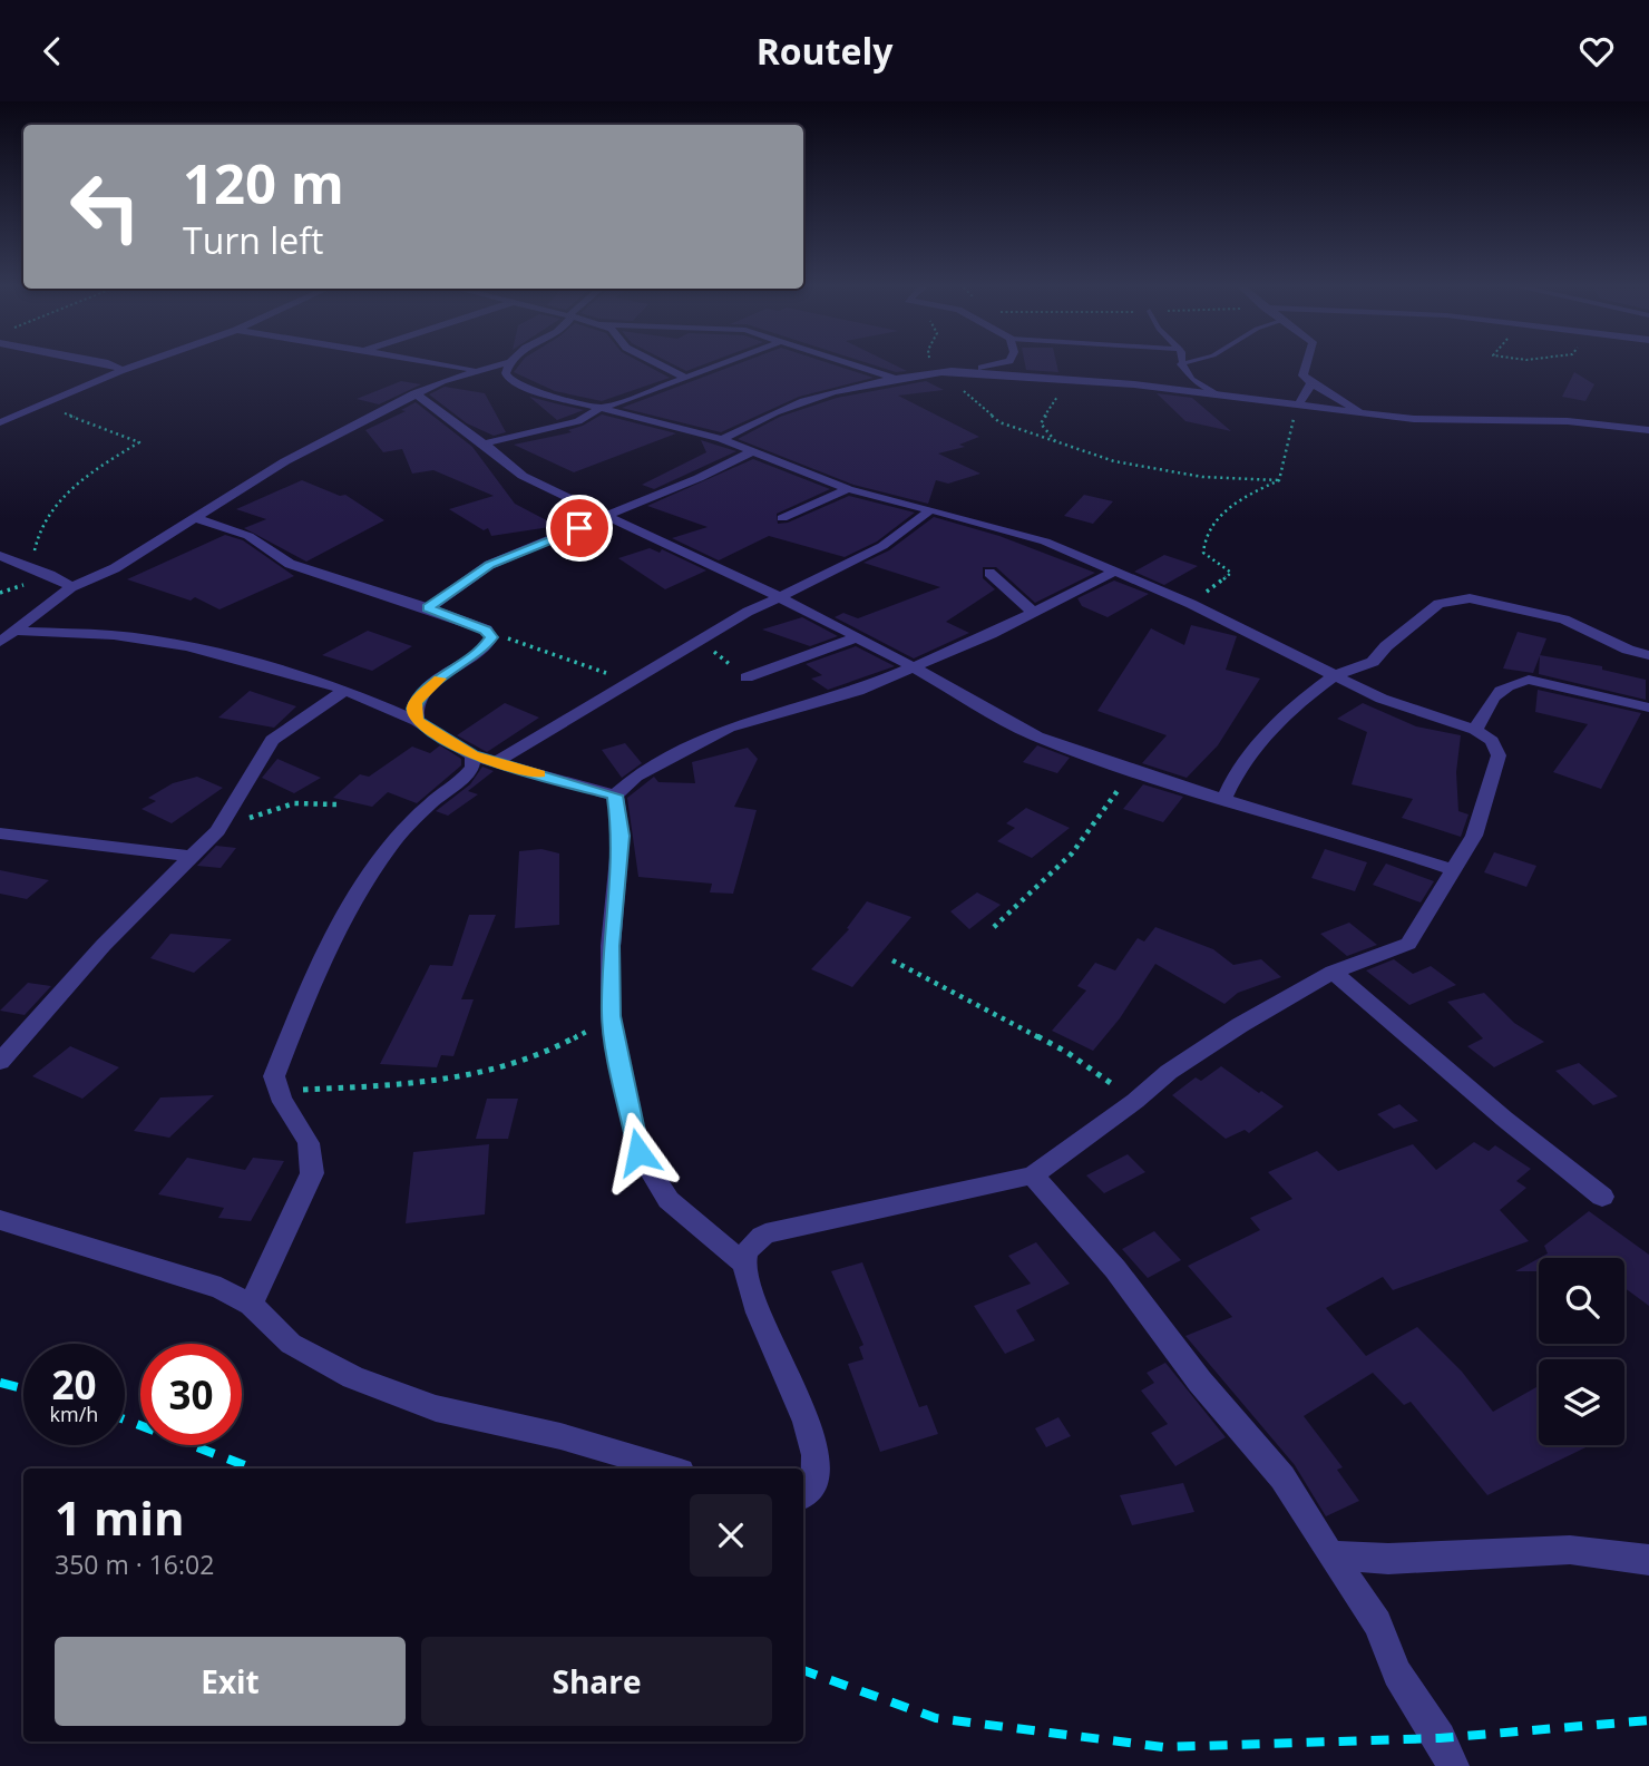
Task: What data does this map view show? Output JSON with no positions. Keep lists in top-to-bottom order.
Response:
{
  "page": {
    "header": "Routely",
    "turn": ["120 m", "Turn left"],
    "speed": "20 km/h",
    "limit": "30",
    "heading": ["1 min", "350 m · 16:02"],
    "buttons": ["Exit", "Share"]
  }
}
